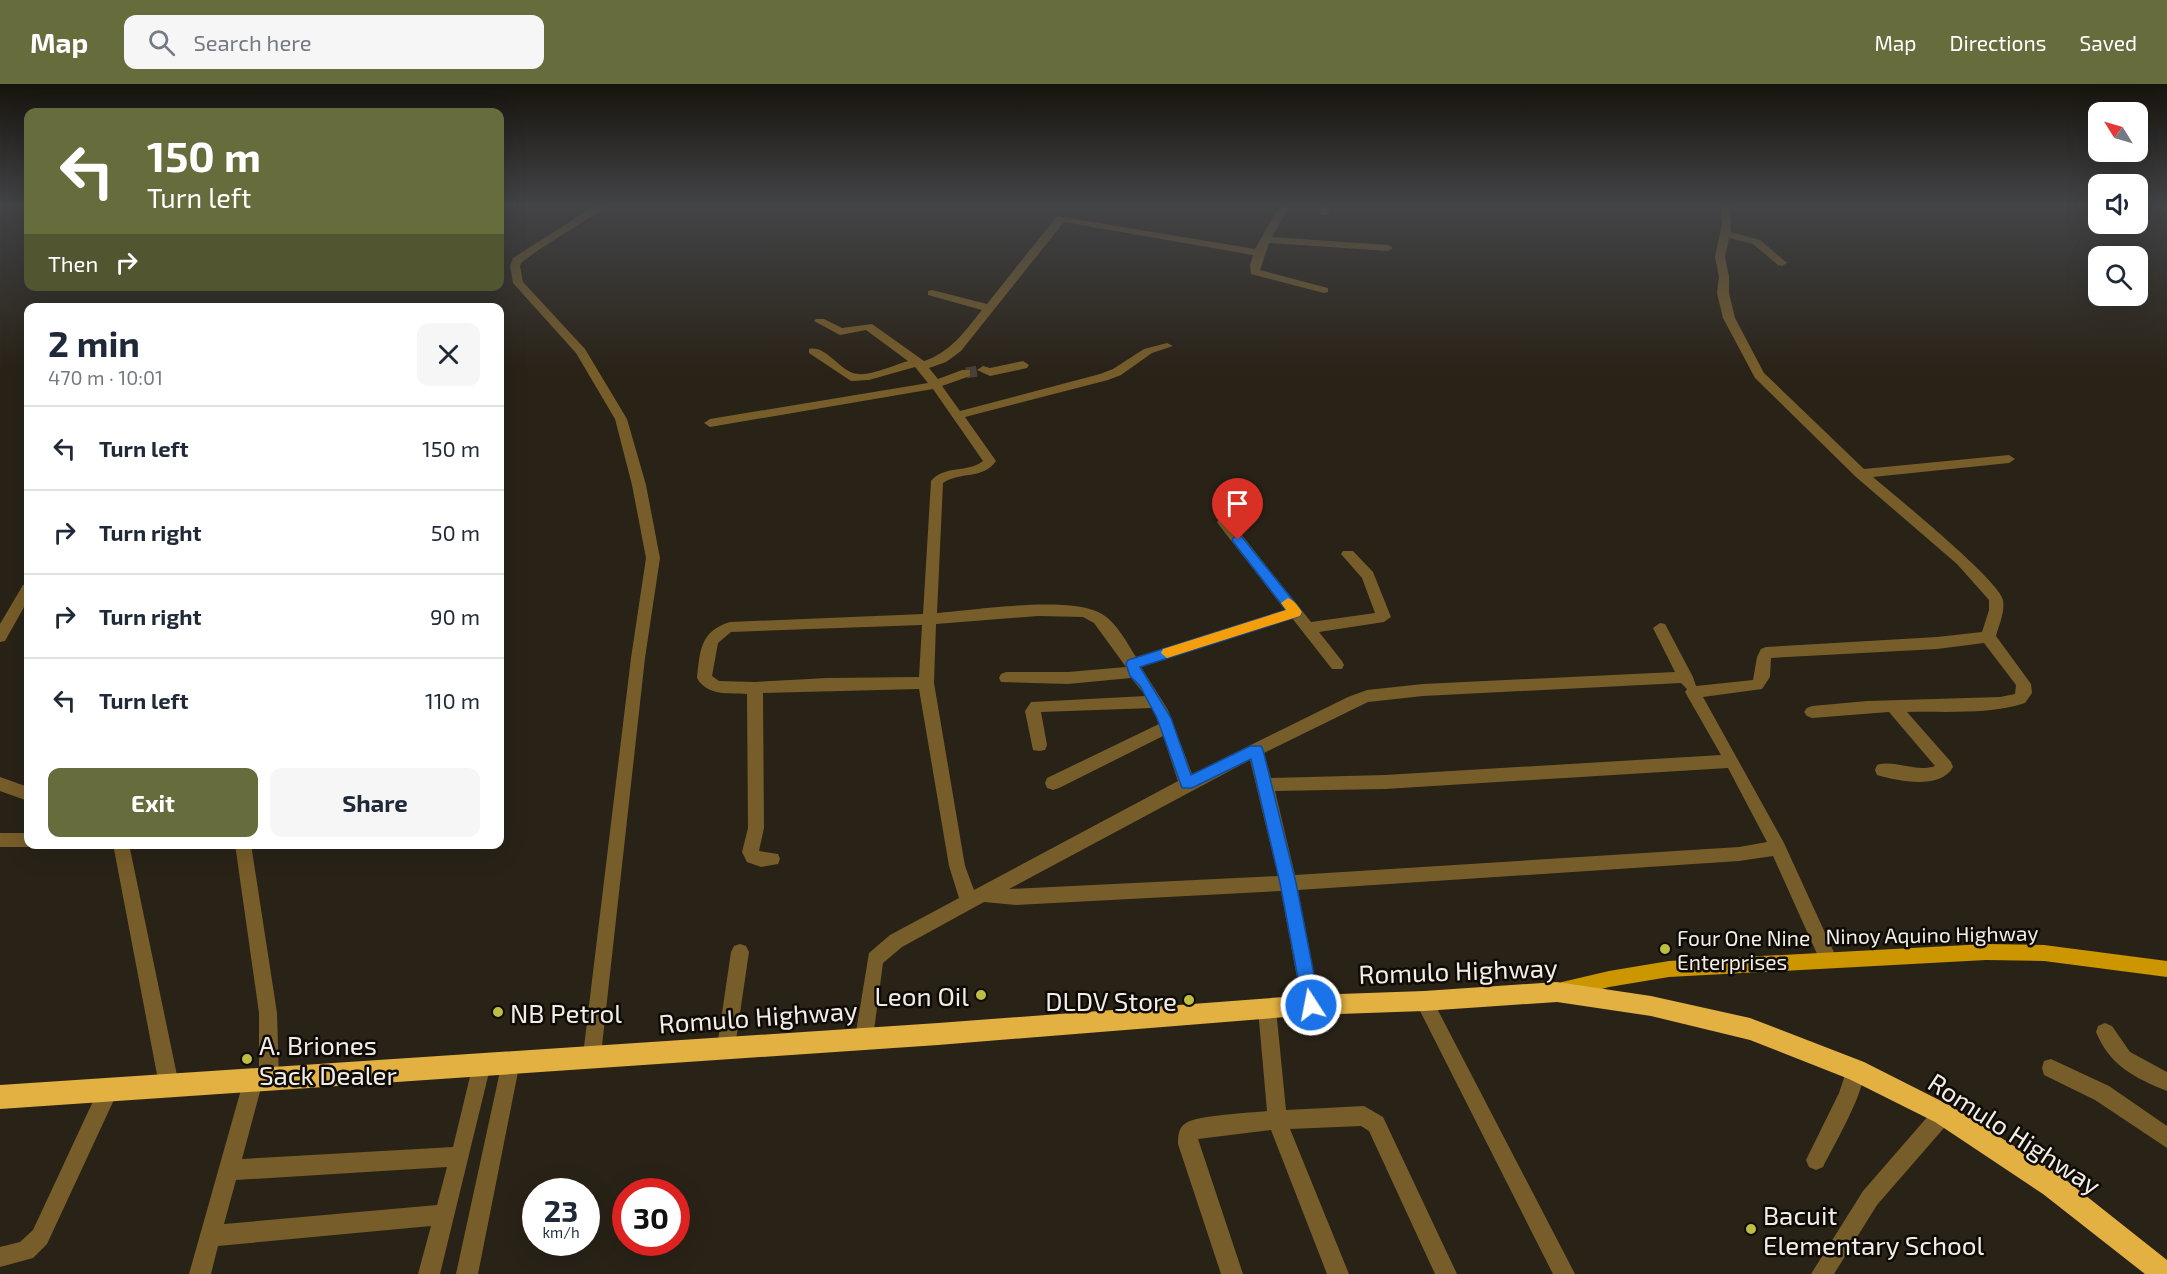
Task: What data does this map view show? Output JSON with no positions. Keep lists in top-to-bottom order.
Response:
{
  "streets": {
    "highway": ["Romulo Highway"],
    "main road": ["Ninoy Aquino Highway"]
  },
  "crossings": [
    ["Ninoy Aquino Highway", "Romulo Highway"]
  ],
  "places": [
    "Four One Nine Enterprises",
    "Leon Oil",
    "DLDV Store",
    "NB Petrol",
    "A. Briones Sack Dealer",
    "Bacuit Elementary School"
  ],
  "north": "top left",
  "page": {
    "header": "Map",
    "search": "Search here",
    "nav": ["Map", "Directions", "Saved"],
    "turn": ["150 m", "Turn left"],
    "then": "Then",
    "heading": ["2 min", "470 m · 10:01"],
    "list": [
      {
        "name": "Turn left",
        "value": "150 m"
      },
      {
        "name": "Turn right",
        "value": "50 m"
      },
      {
        "name": "Turn right",
        "value": "90 m"
      },
      {
        "name": "Turn left",
        "value": "110 m"
      }
    ],
    "buttons": ["Exit", "Share"],
    "speed": "23 km/h",
    "limit": "30"
  }
}
